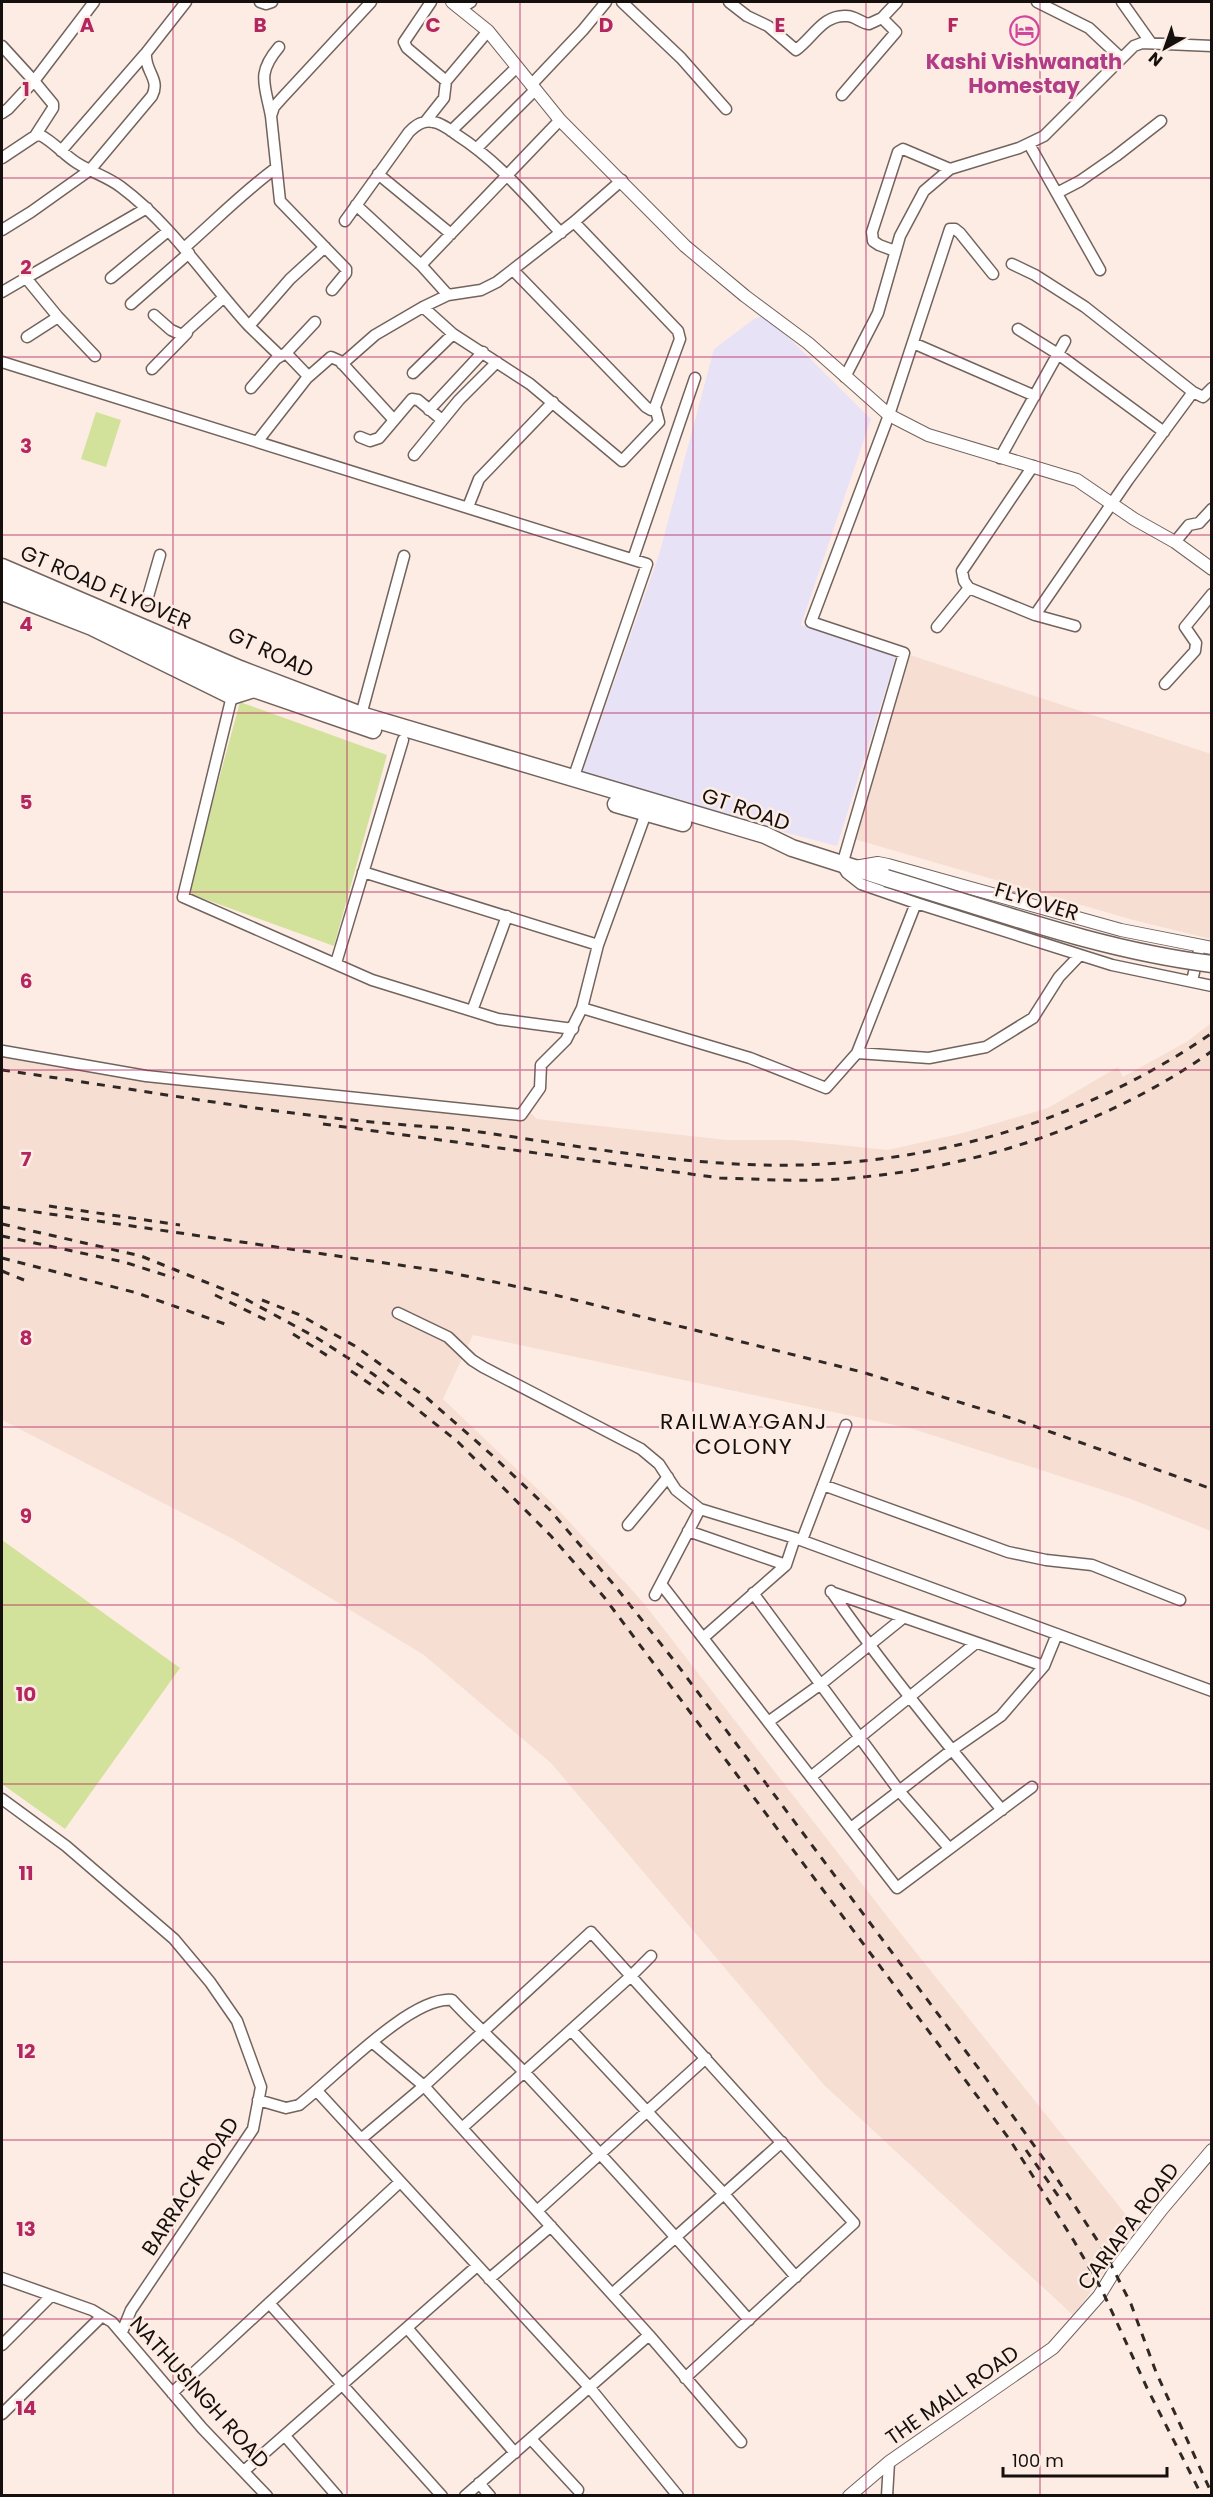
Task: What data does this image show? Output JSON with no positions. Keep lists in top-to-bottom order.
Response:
{
  "streets": {
    "main road": ["GT ROAD FLYOVER", "GT ROAD", "FLYOVER"],
    "street": [
      "BARRACK ROAD",
      "CARIAPA ROAD",
      "NATHUSINGH ROAD",
      "THE MALL ROAD"
    ]
  },
  "crossings": [
    ["GT ROAD FLYOVER", "GT ROAD"],
    ["GT ROAD", "FLYOVER"],
    ["BARRACK ROAD", "NATHUSINGH ROAD"],
    ["CARIAPA ROAD", "THE MALL ROAD"]
  ],
  "districts": ["RAILWAYGANJ COLONY"],
  "places": {
    "hotel": ["Kashi Vishwanath Homestay"]
  },
  "scale_bar": "100 m",
  "north": "bottom left",
  "grid": {
    "columns": [
      "A",
      "B",
      "C",
      "D",
      "E",
      "F"
    ],
    "rows": [
      "1",
      "2",
      "3",
      "4",
      "5",
      "6",
      "7",
      "8",
      "9",
      "10",
      "11",
      "12",
      "13",
      "14"
    ]
  }
}
